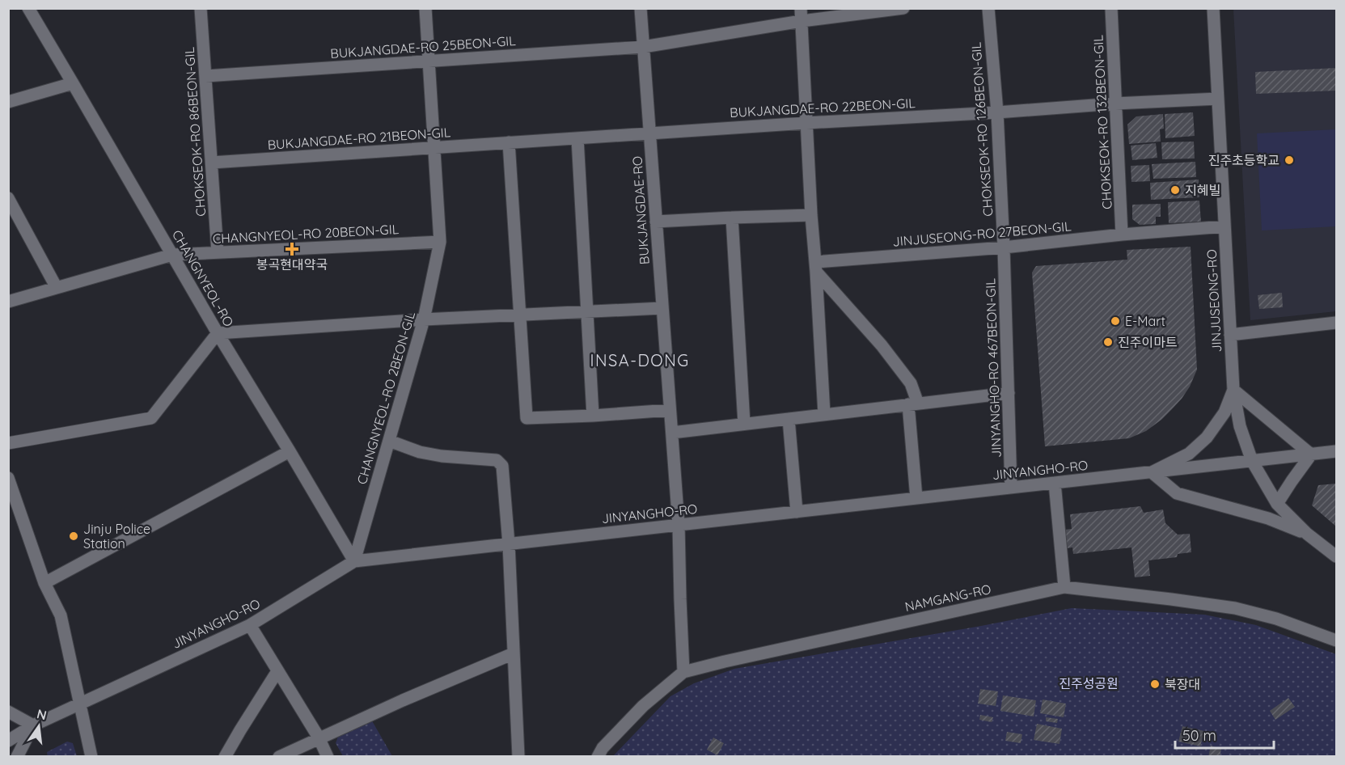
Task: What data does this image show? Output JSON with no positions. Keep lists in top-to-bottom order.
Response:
{
  "streets": {
    "street": [
      "BUKJANGDAE-RO 25BEON-GIL",
      "BUKJANGDAE-RO 22BEON-GIL",
      "CHOKSEOK-RO 132BEON-GIL",
      "CHOKSEOK-RO 126BEON-GIL",
      "CHOKSEOK-RO 86BEON-GIL",
      "BUKJANGDAE-RO 21BEON-GIL",
      "BUKJANGDAE-RO",
      "CHANGNYEOL-RO 20BEON-GIL",
      "JINJUSEONG-RO 27BEON-GIL",
      "CHANGNYEOL-RO",
      "JINJUSEONG-RO",
      "JINYANGHO-RO 467BEON-GIL",
      "CHANGNYEOL-RO 2BEON-GIL",
      "JINYANGHO-RO",
      "NAMGANG-RO"
    ]
  },
  "crossings": [
    ["BUKJANGDAE-RO 25BEON-GIL", "CHOKSEOK-RO 86BEON-GIL"],
    ["BUKJANGDAE-RO 25BEON-GIL", "BUKJANGDAE-RO"],
    ["BUKJANGDAE-RO 25BEON-GIL", "CHANGNYEOL-RO 2BEON-GIL"],
    ["BUKJANGDAE-RO 22BEON-GIL", "CHOKSEOK-RO 132BEON-GIL"],
    ["BUKJANGDAE-RO 22BEON-GIL", "CHOKSEOK-RO 126BEON-GIL"],
    ["BUKJANGDAE-RO 22BEON-GIL", "BUKJANGDAE-RO 21BEON-GIL"],
    ["BUKJANGDAE-RO 22BEON-GIL", "BUKJANGDAE-RO"],
    ["BUKJANGDAE-RO 22BEON-GIL", "JINJUSEONG-RO"],
    ["CHOKSEOK-RO 132BEON-GIL", "JINJUSEONG-RO 27BEON-GIL"],
    ["CHOKSEOK-RO 126BEON-GIL", "JINJUSEONG-RO 27BEON-GIL"],
    ["CHOKSEOK-RO 126BEON-GIL", "JINYANGHO-RO 467BEON-GIL"],
    ["CHOKSEOK-RO 86BEON-GIL", "BUKJANGDAE-RO 21BEON-GIL"],
    ["CHOKSEOK-RO 86BEON-GIL", "CHANGNYEOL-RO 20BEON-GIL"],
    ["BUKJANGDAE-RO 21BEON-GIL", "BUKJANGDAE-RO"],
    ["BUKJANGDAE-RO 21BEON-GIL", "CHANGNYEOL-RO 2BEON-GIL"],
    ["BUKJANGDAE-RO", "JINYANGHO-RO"],
    ["BUKJANGDAE-RO", "NAMGANG-RO"],
    ["CHANGNYEOL-RO 20BEON-GIL", "CHANGNYEOL-RO"],
    ["CHANGNYEOL-RO 20BEON-GIL", "CHANGNYEOL-RO 2BEON-GIL"],
    ["JINJUSEONG-RO 27BEON-GIL", "JINJUSEONG-RO"],
    ["JINJUSEONG-RO 27BEON-GIL", "JINYANGHO-RO 467BEON-GIL"],
    ["CHANGNYEOL-RO", "CHANGNYEOL-RO 2BEON-GIL"],
    ["CHANGNYEOL-RO", "JINYANGHO-RO"],
    ["JINJUSEONG-RO", "JINYANGHO-RO"],
    ["JINYANGHO-RO 467BEON-GIL", "JINYANGHO-RO"],
    ["CHANGNYEOL-RO 2BEON-GIL", "JINYANGHO-RO"]
  ],
  "districts": ["INSA-DONG"],
  "parks": ["진주성공원"],
  "places": {
    "other": [
      "진주초등학교",
      "지혜빌",
      "E-Mart",
      "진주이마트",
      "Jinju Police Station",
      "북장대"
    ],
    "health": ["봉곡현대약국"]
  },
  "scale_bar": "50 m",
  "north": "top"
}
